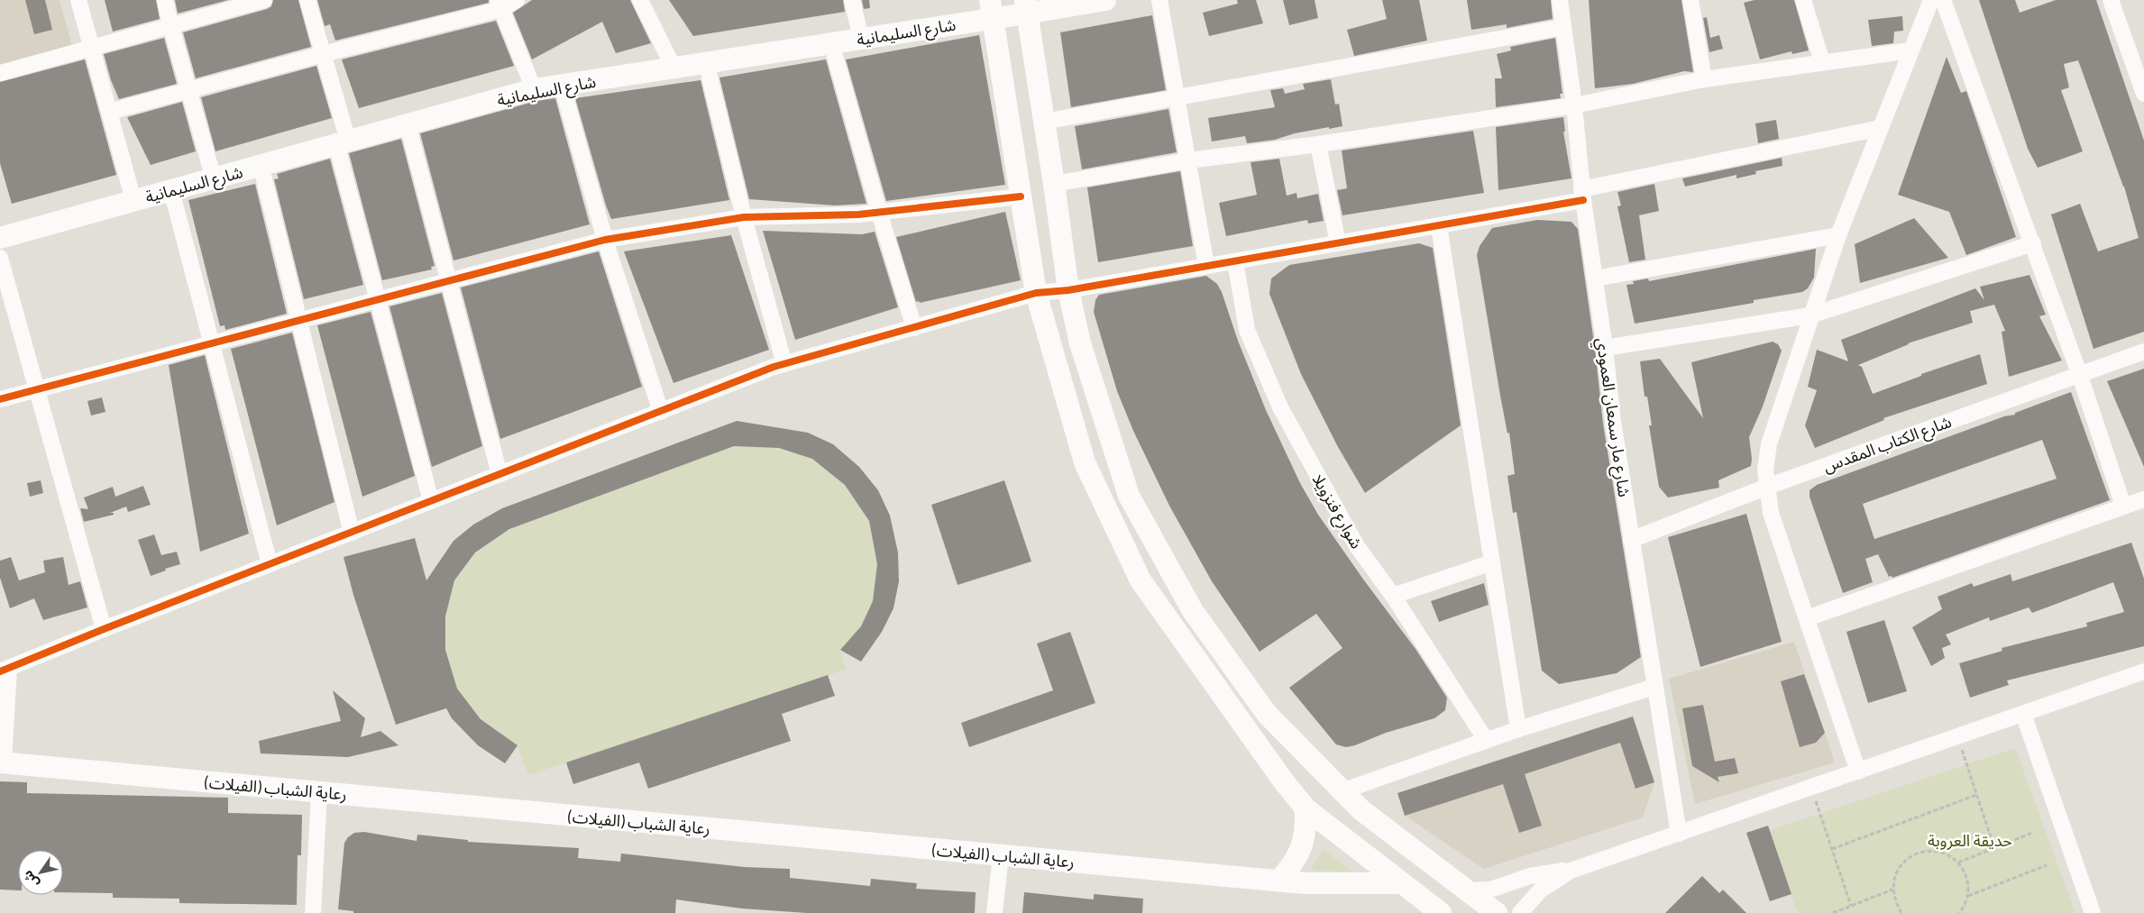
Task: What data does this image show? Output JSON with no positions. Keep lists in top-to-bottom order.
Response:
{
  "streets": {
    "main road": ["شارع السليمانية", "رعاية الشباب (الفيلات)"],
    "street": ["شارع مار سمعان العمودي", "شارع الكتاب المقدس", "شوارع فنزويلا"]
  },
  "crossings": [
    ["شارع مار سمعان العمودي", "شارع الكتاب المقدس"]
  ],
  "parks": ["حديقة العروبة"],
  "north": "bottom left"
}
